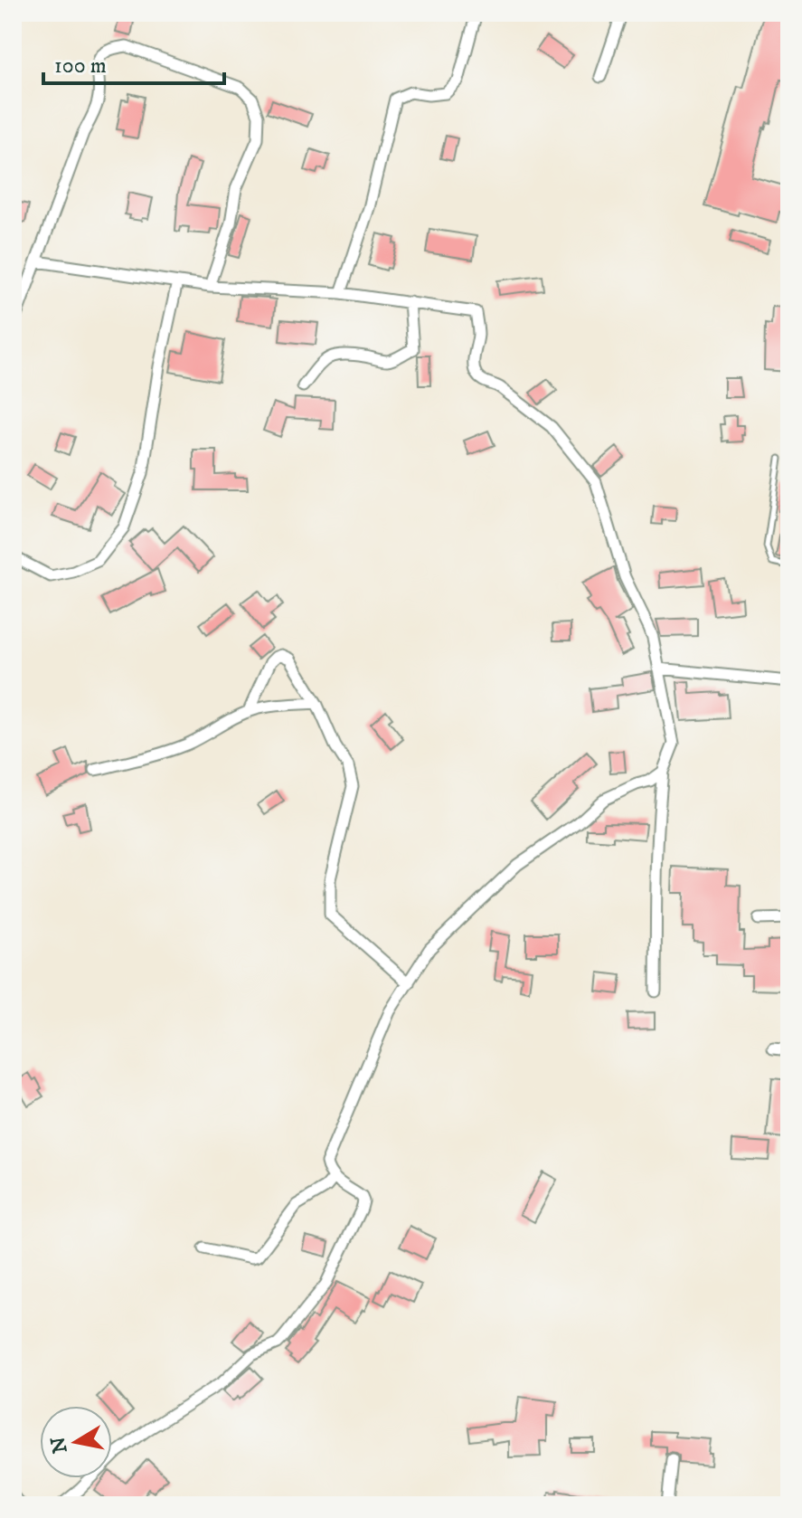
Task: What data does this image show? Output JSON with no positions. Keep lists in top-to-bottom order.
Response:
{
  "scale_bar": "100 m",
  "north": "left"
}
